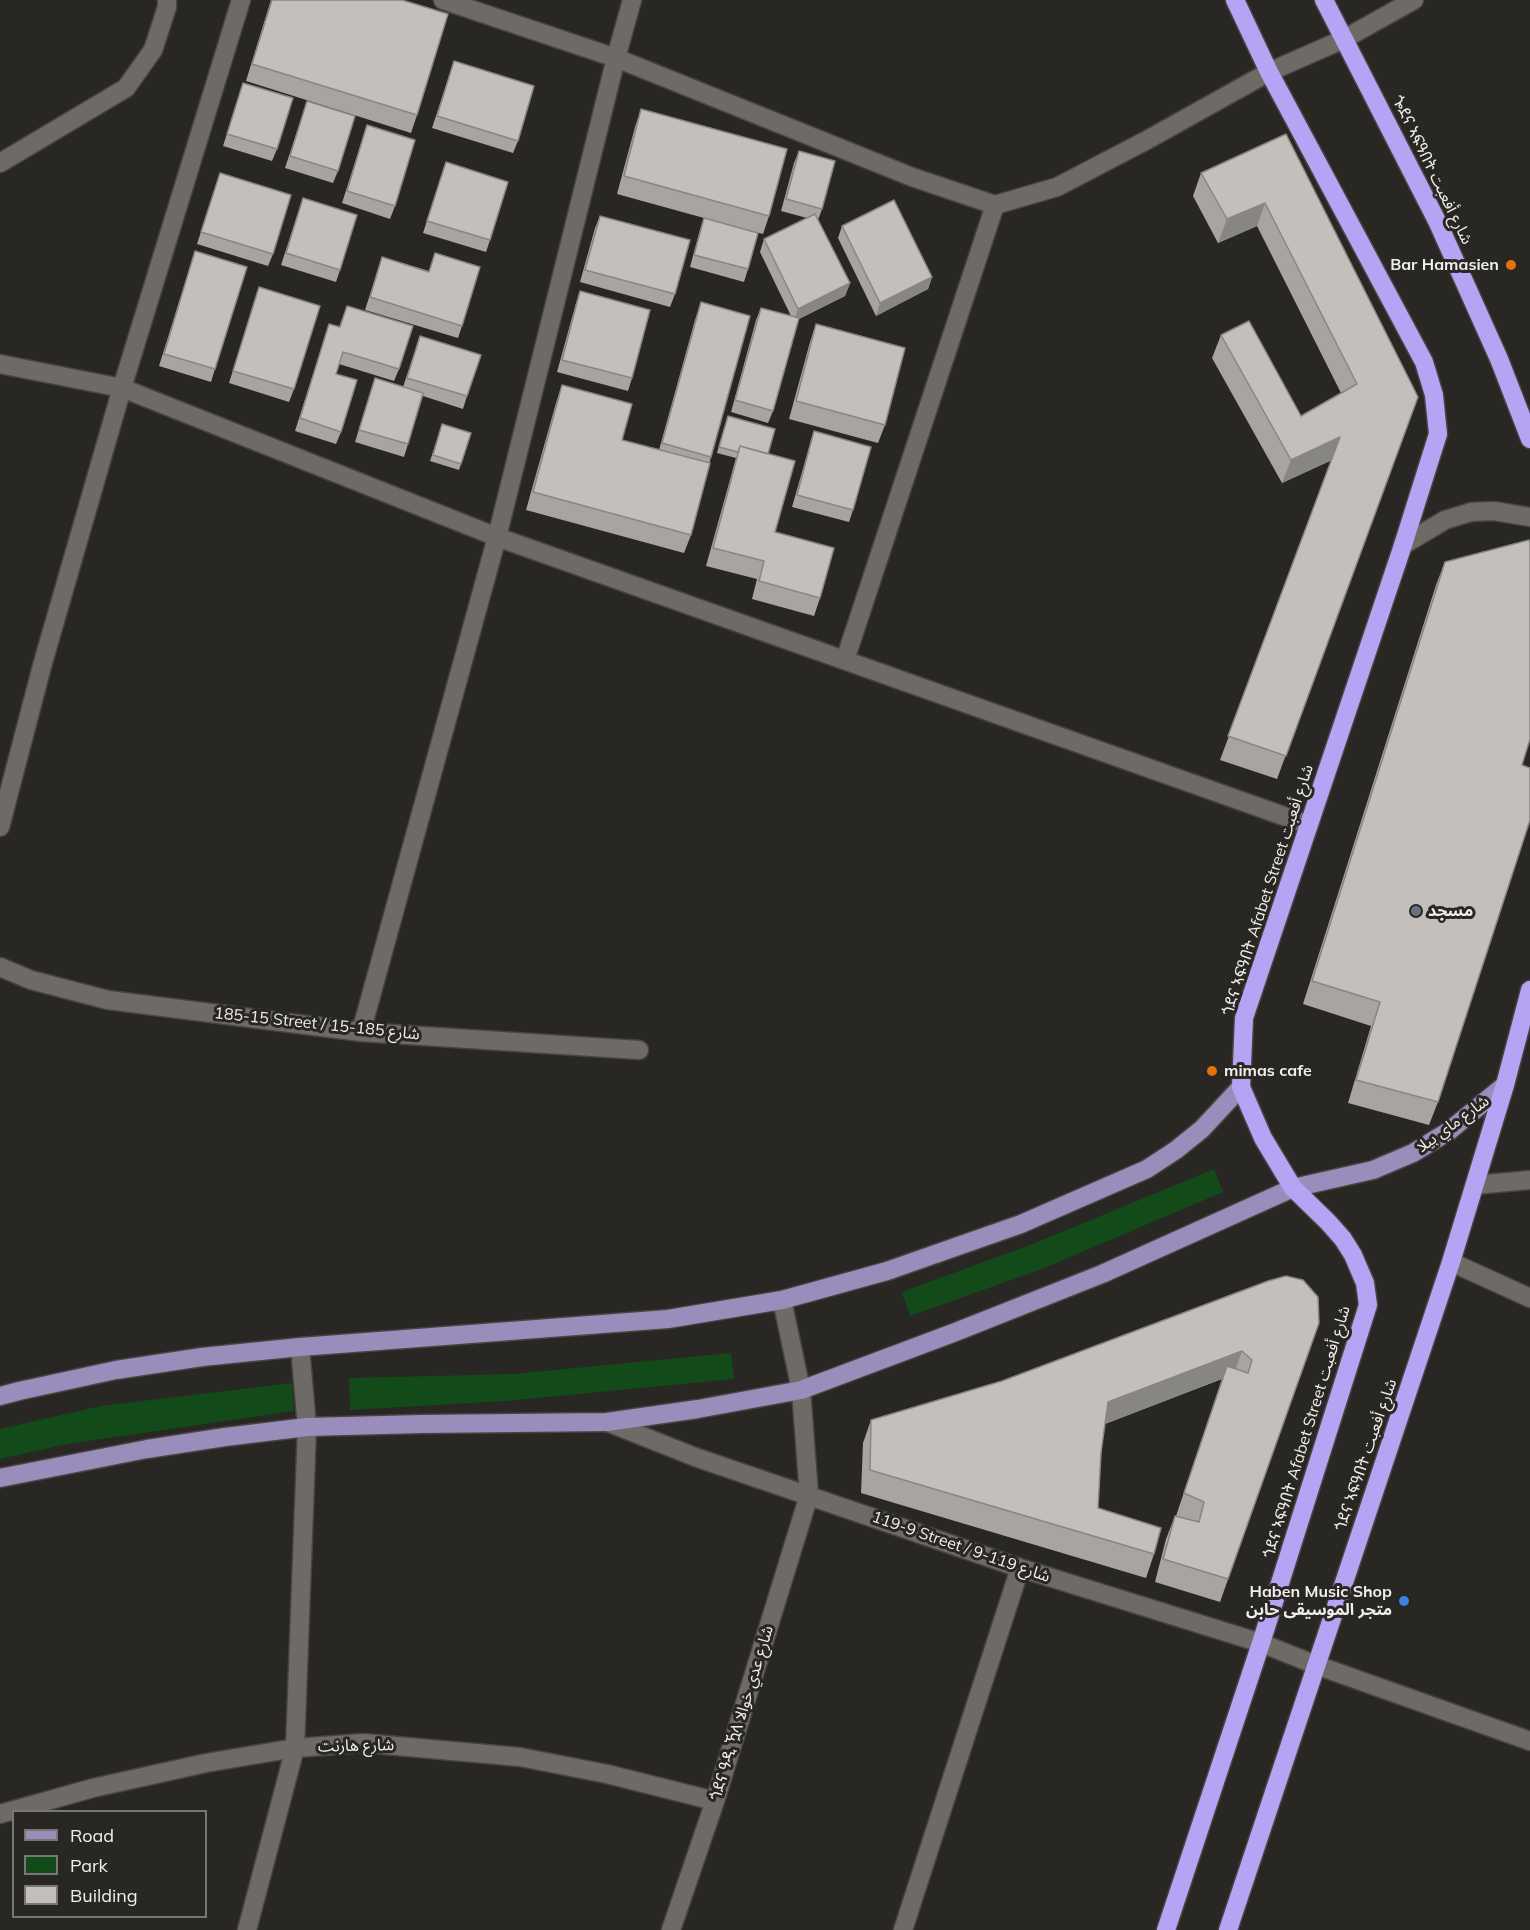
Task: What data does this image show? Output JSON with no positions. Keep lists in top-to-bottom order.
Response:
{
  "streets": {
    "highway": ["ጐደና ኣፍዓበት شارع أفعبت", "ጎደና ኣፍዓበት Afabet Street شارع أفعبت", "ጎደና ኣፍዓበት شارع أفعبت"],
    "main road": ["شارع ماي بيلا"],
    "street": [
      "185-15 Street / شارع 185-15",
      "119-9 Street / شارع 119-9",
      "ጎደና ዓዲ ዃላ شارع عدي خوالا",
      "شارع هارنت"
    ]
  },
  "crossings": [
    ["ጎደና ኣፍዓበት Afabet Street شارع أفعبت", "شارع ماي بيلا"],
    ["ጎደና ኣፍዓበት Afabet Street شارع أفعبت", "119-9 Street / شارع 119-9"],
    ["شارع ماي بيلا", "ጎደና ኣፍዓበት شارع أفعبت"],
    ["شارع ماي بيلا", "119-9 Street / شارع 119-9"],
    ["ጎደና ኣፍዓበት شارع أفعبت", "119-9 Street / شارع 119-9"],
    ["119-9 Street / شارع 119-9", "ጎደና ዓዲ ዃላ شارع عدي خوالا"],
    ["ጎደና ዓዲ ዃላ شارع عدي خوالا", "شارع هارنت"]
  ],
  "places": [
    "Bar Hamasien",
    "مسجد",
    "mimas cafe",
    "Haben Music Shop متجر الموسيقى حابن"
  ],
  "legend": ["Road", "Park", "Building"]
}
